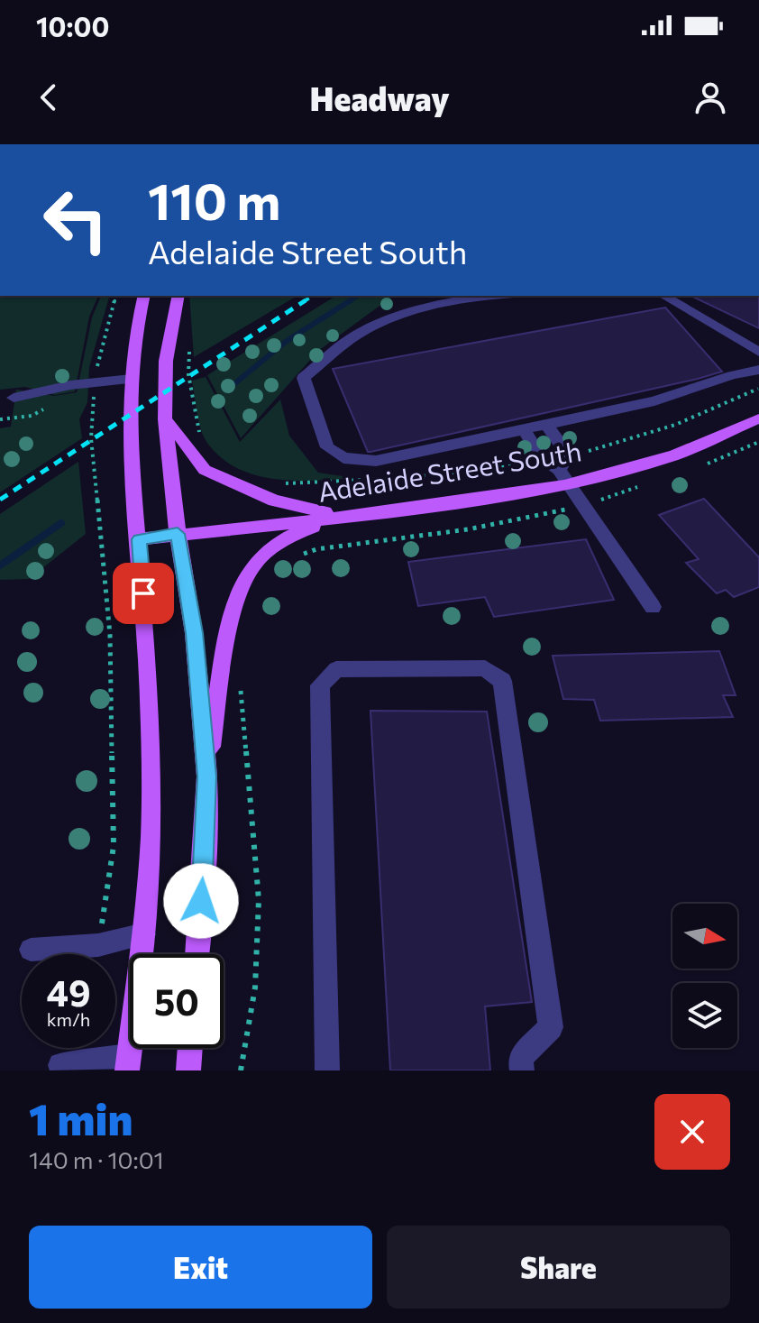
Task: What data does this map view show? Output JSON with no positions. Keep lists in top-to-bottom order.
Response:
{
  "streets": {
    "main road": ["Adelaide Street South"]
  },
  "north": "right",
  "page": {
    "status": "10:00",
    "header": "Headway",
    "turn": ["110 m", "Adelaide Street South"],
    "speed": "49 km/h",
    "limit": "50",
    "heading": ["1 min", "140 m · 10:01"],
    "buttons": ["Exit", "Share"]
  }
}
